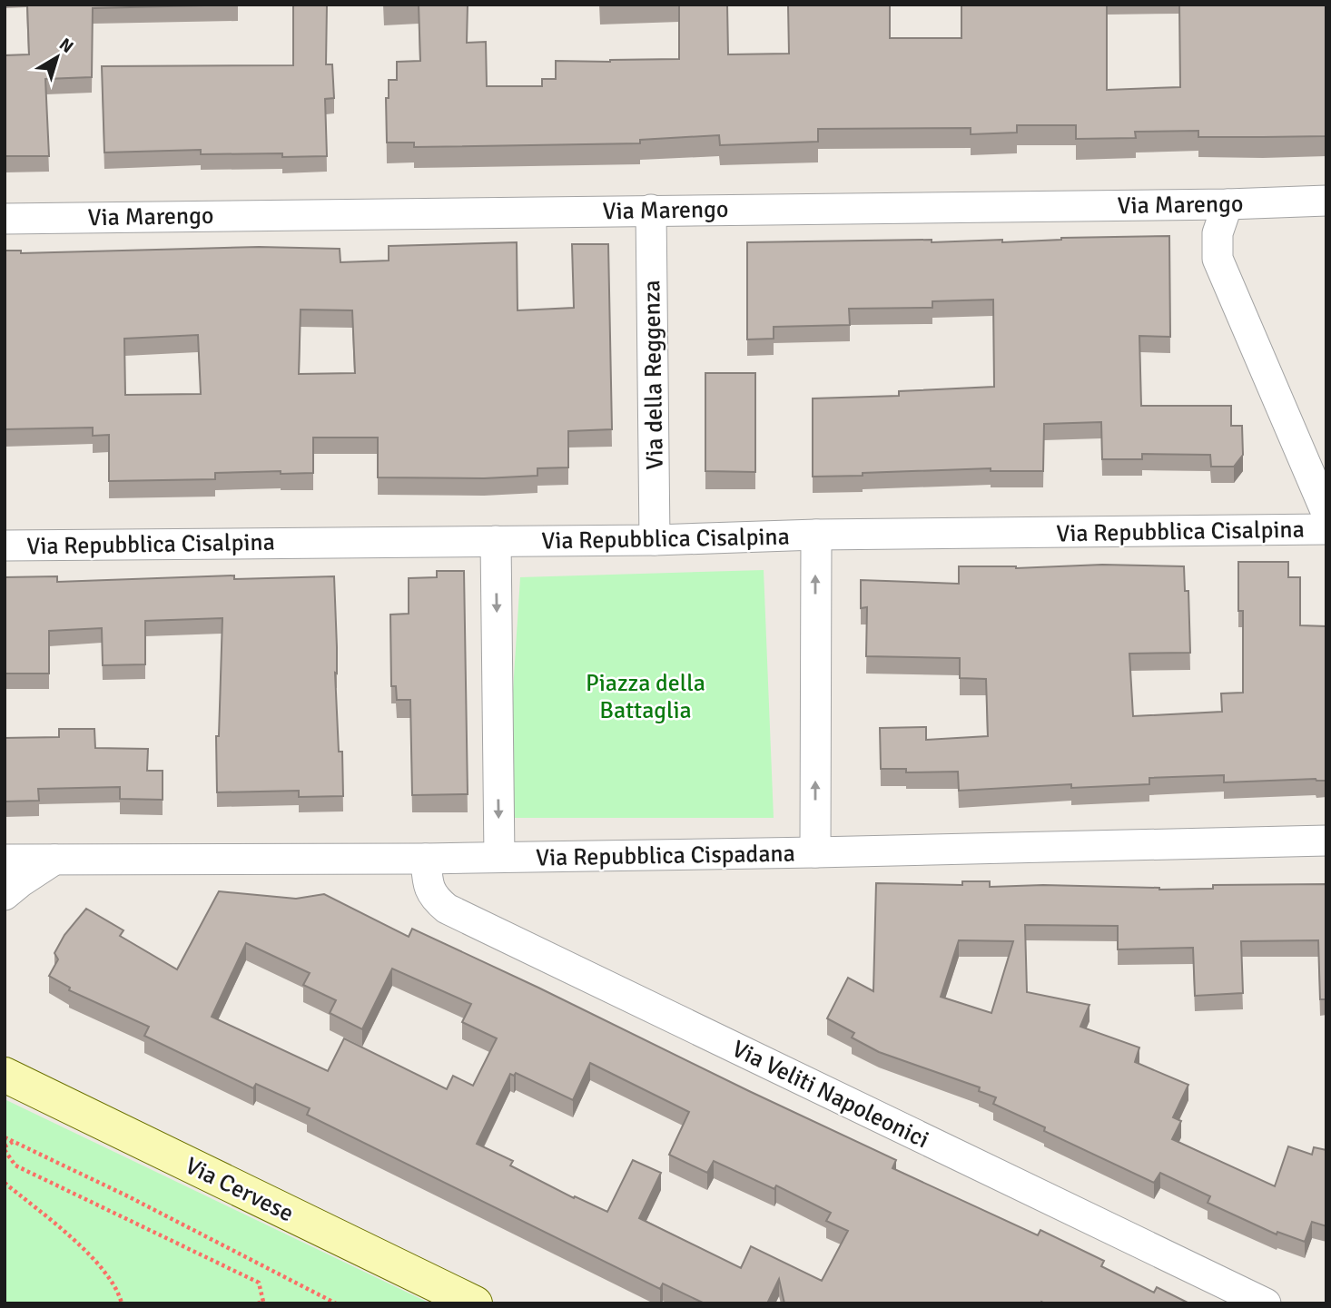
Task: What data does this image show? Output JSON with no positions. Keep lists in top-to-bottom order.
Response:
{
  "streets": {
    "main road": ["Via Cervese"],
    "street": [
      "Via Marengo",
      "Via della Reggenza",
      "Via Repubblica Cisalpina",
      "Via Repubblica Cispadana",
      "Via Veliti Napoleonici"
    ]
  },
  "crossings": [
    ["Via Marengo", "Via della Reggenza"],
    ["Via della Reggenza", "Via Repubblica Cisalpina"],
    ["Via Repubblica Cispadana", "Via Veliti Napoleonici"]
  ],
  "parks": ["Piazza della Battaglia"],
  "north": "top right"
}
